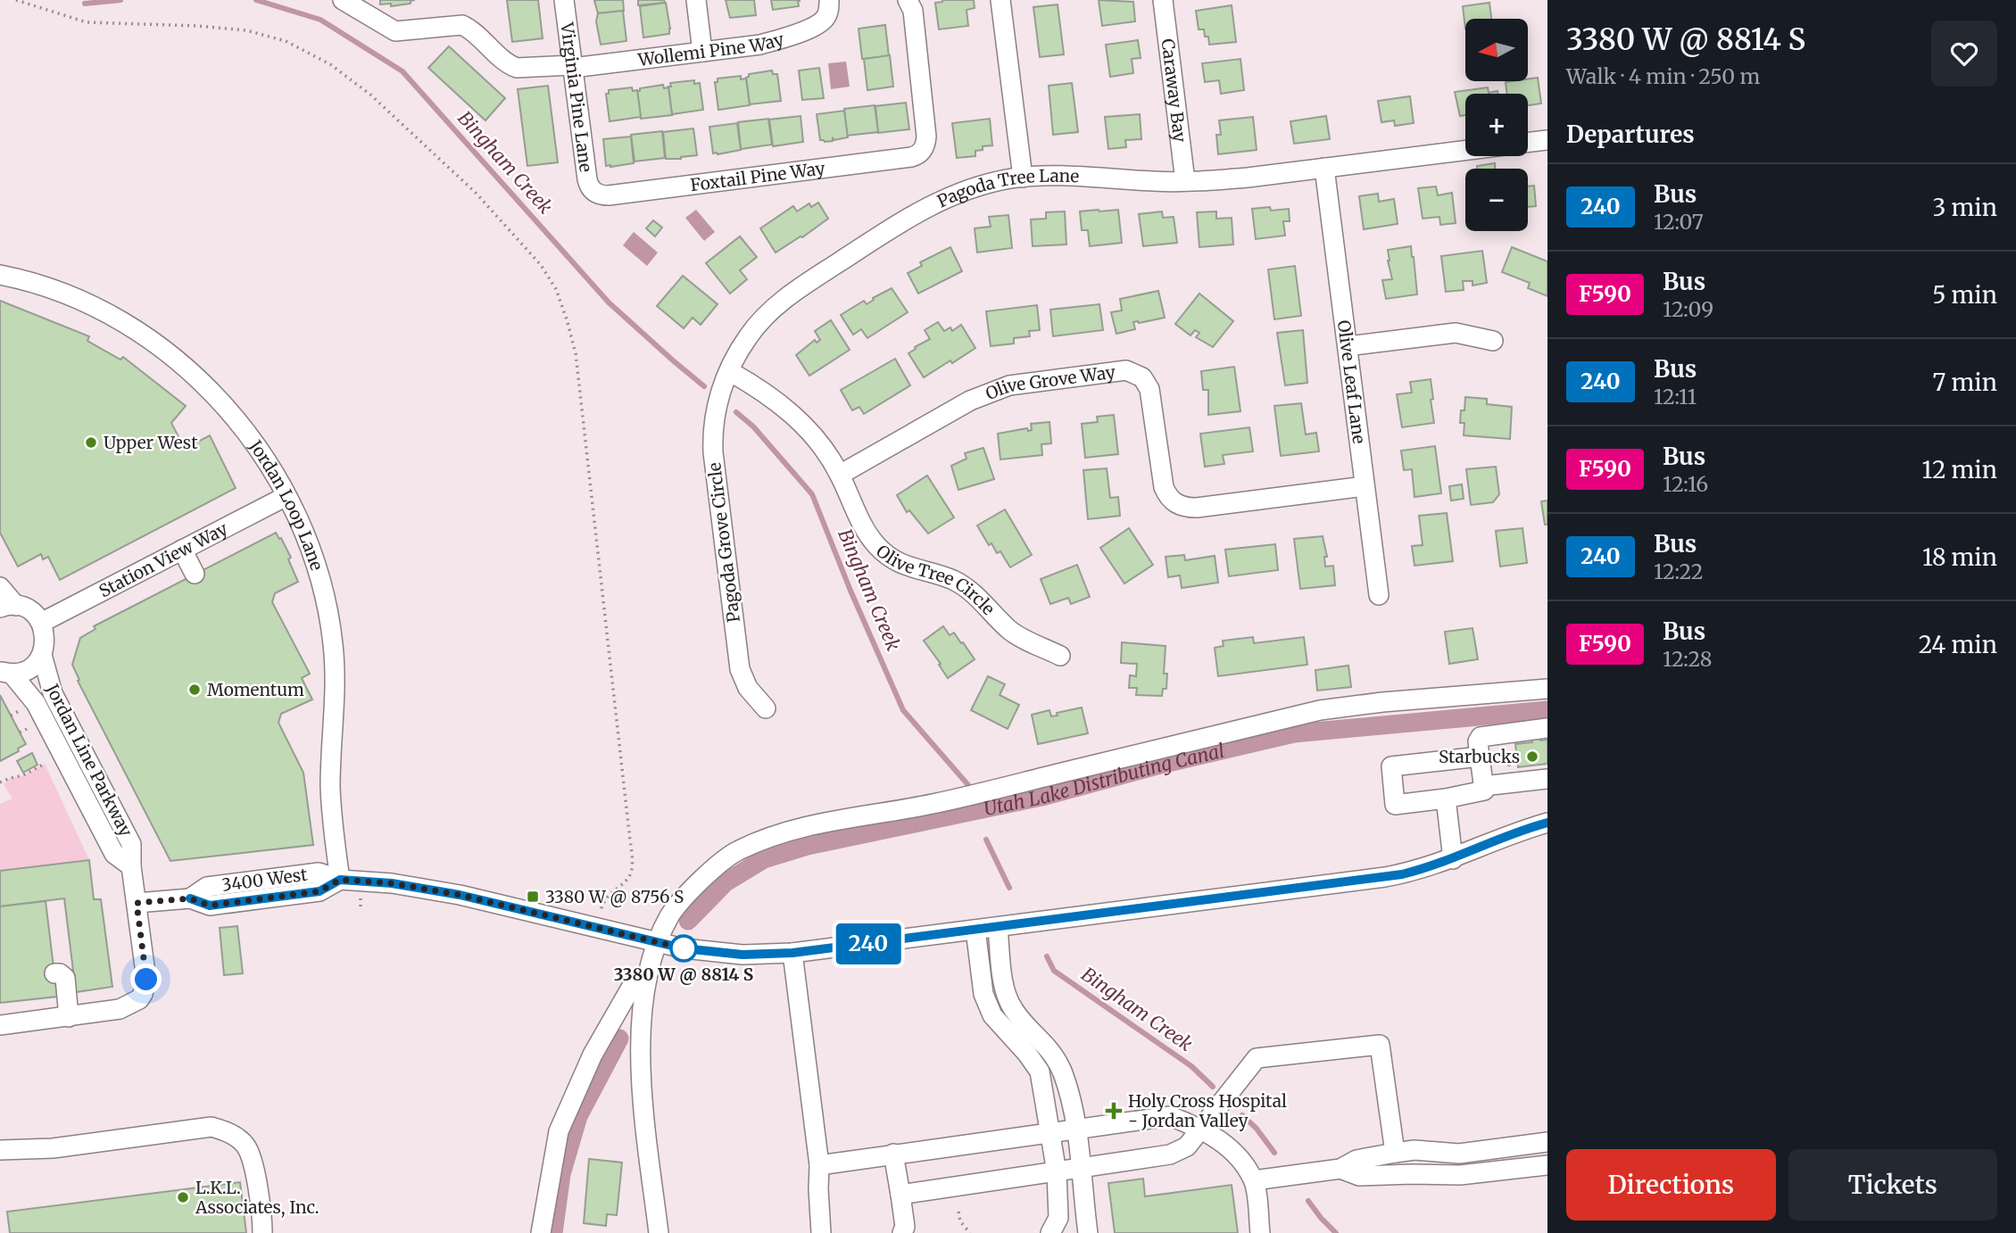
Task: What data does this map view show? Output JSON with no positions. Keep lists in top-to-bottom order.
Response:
{
  "streets": {
    "street": [
      "Wollemi Pine Way",
      "Caraway Bay",
      "Virginia Pine Lane",
      "Foxtail Pine Way",
      "Pagoda Tree Lane",
      "Olive Leaf Lane",
      "Olive Grove Way",
      "Jordan Loop Lane",
      "Pagoda Grove Circle",
      "Station View Way",
      "Olive Tree Circle",
      "Jordan Line Parkway",
      "3400 West"
    ]
  },
  "crossings": [
    ["Wollemi Pine Way", "Virginia Pine Lane"],
    ["Caraway Bay", "Pagoda Tree Lane"],
    ["Virginia Pine Lane", "Foxtail Pine Way"],
    ["Pagoda Tree Lane", "Olive Leaf Lane"],
    ["Pagoda Tree Lane", "Pagoda Grove Circle"],
    ["Olive Leaf Lane", "Olive Grove Way"],
    ["Olive Grove Way", "Olive Tree Circle"],
    ["Jordan Loop Lane", "Station View Way"],
    ["Jordan Loop Lane", "3400 West"],
    ["Station View Way", "Jordan Line Parkway"],
    ["Jordan Line Parkway", "3400 West"]
  ],
  "water": ["Bingham Creek", "Utah Lake Distributing Canal"],
  "places": {
    "other": [
      "Upper West",
      "Momentum",
      "Starbucks",
      "3380 W @ 8814 S",
      "L.K.L. Associates, Inc."
    ],
    "transit": ["3380 W @ 8756 S"],
    "health": ["Holy Cross Hospital - Jordan Valley"]
  },
  "lines": ["bus line 240"],
  "north": "left",
  "page": {
    "on_map": "240",
    "heading": [
      ["3380 W @ 8814 S", "Walk · 4 min · 250 m"],
      "Departures"
    ],
    "map_buttons": ["+", "−"],
    "list": [
      {
        "mark": "240",
        "name": "Bus",
        "note": "12:07",
        "value": "3 min"
      },
      {
        "mark": "F590",
        "name": "Bus",
        "note": "12:09",
        "value": "5 min"
      },
      {
        "mark": "240",
        "name": "Bus",
        "note": "12:11",
        "value": "7 min"
      },
      {
        "mark": "F590",
        "name": "Bus",
        "note": "12:16",
        "value": "12 min"
      },
      {
        "mark": "240",
        "name": "Bus",
        "note": "12:22",
        "value": "18 min"
      },
      {
        "mark": "F590",
        "name": "Bus",
        "note": "12:28",
        "value": "24 min"
      }
    ],
    "buttons": ["Directions", "Tickets"]
  }
}
